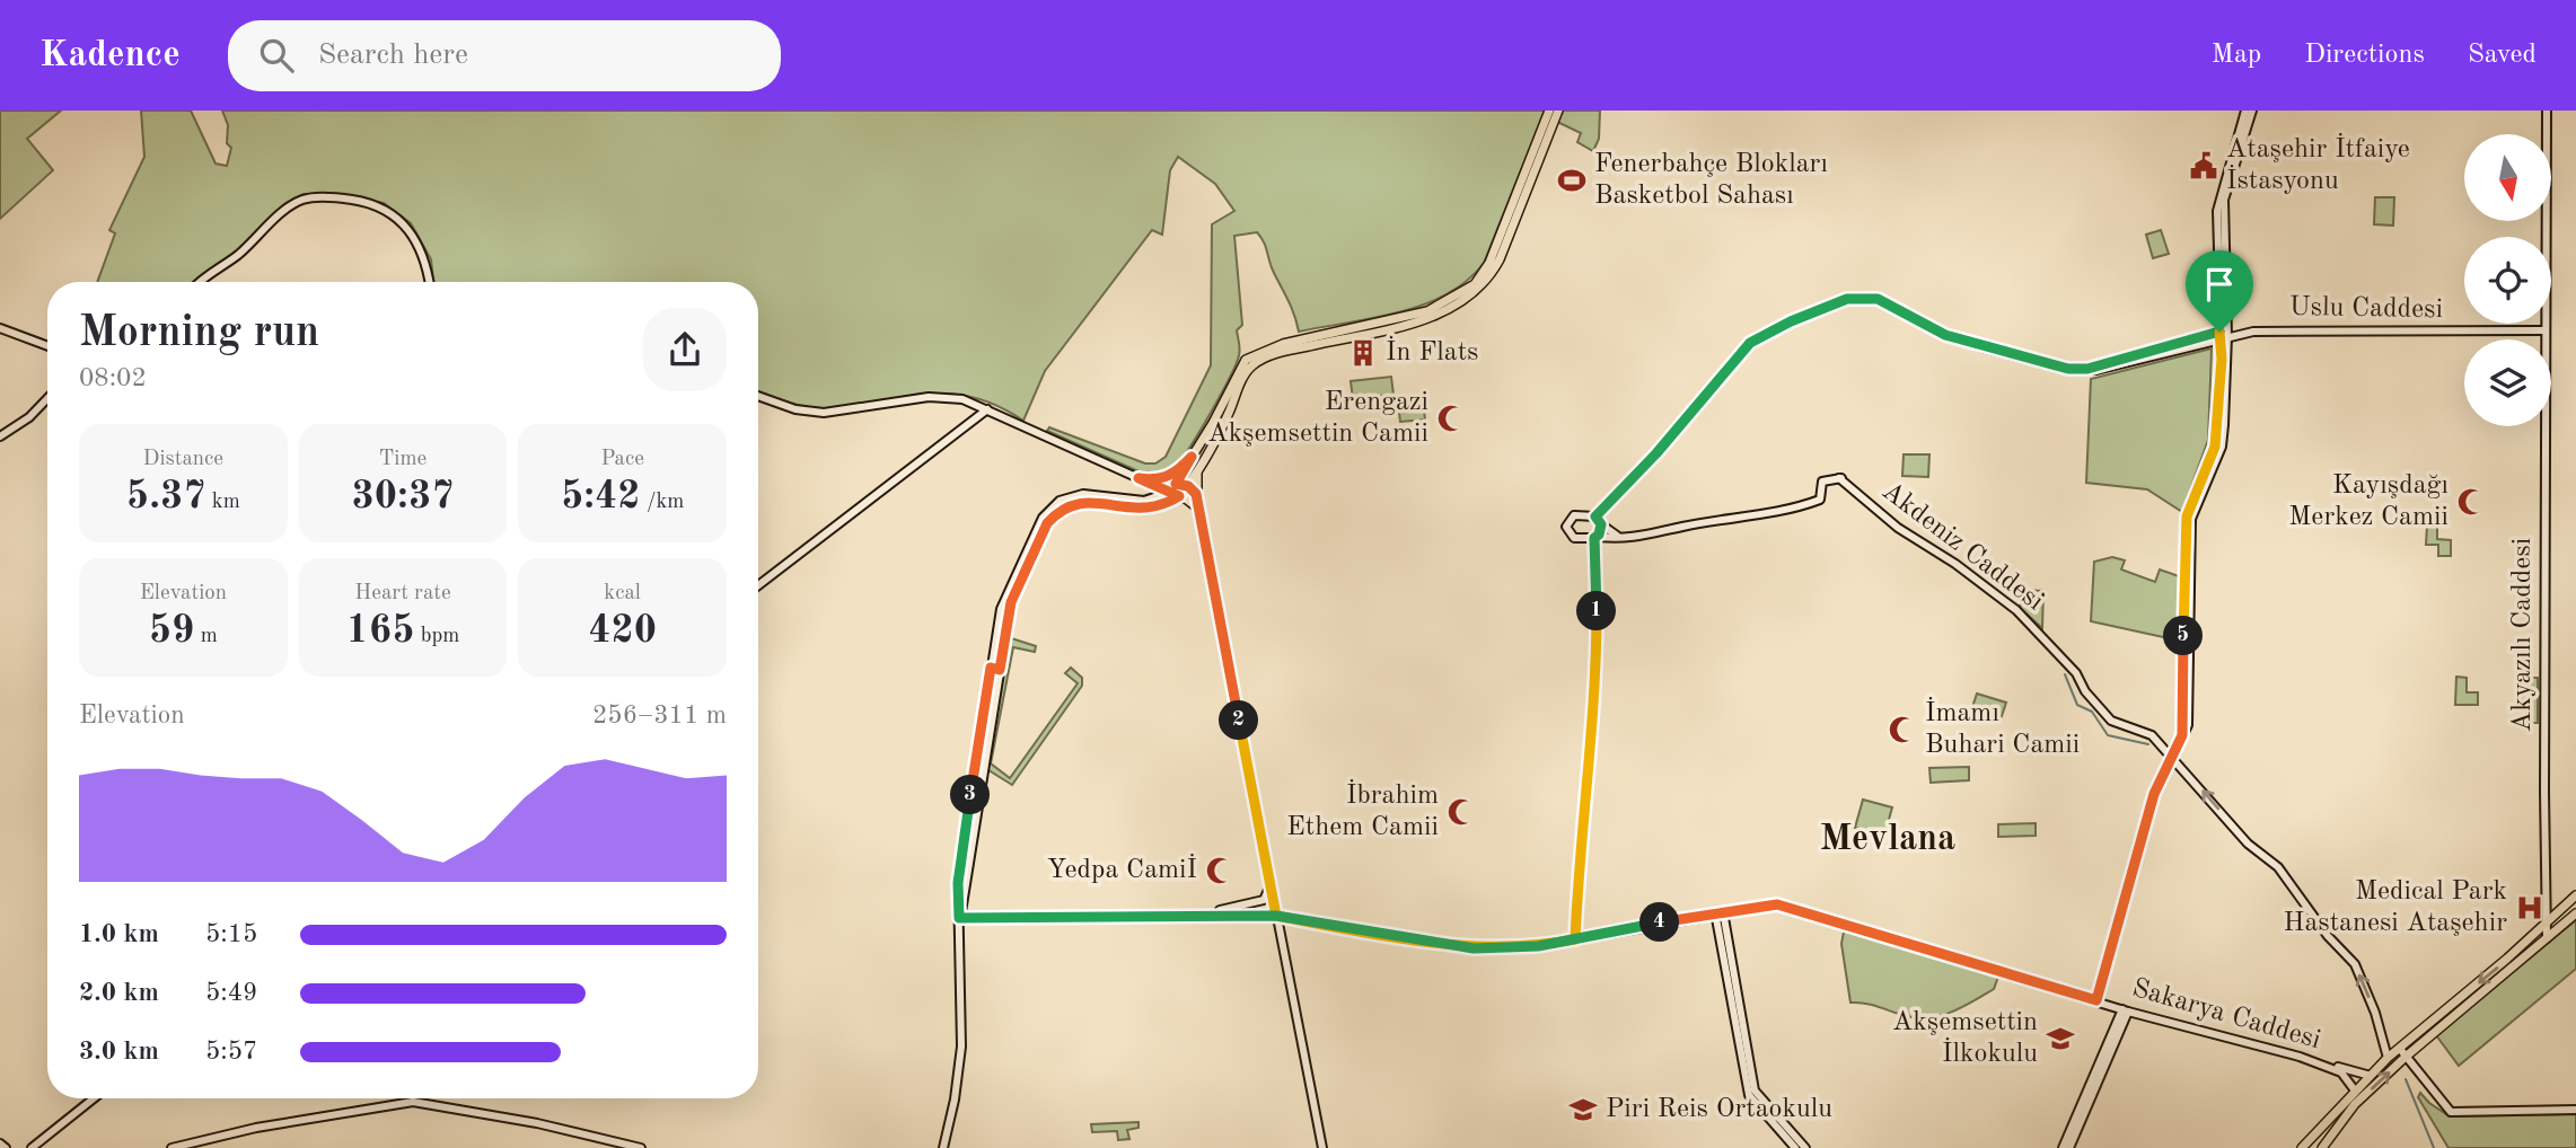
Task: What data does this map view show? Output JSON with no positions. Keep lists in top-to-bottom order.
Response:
{
  "streets": {
    "street": [
      "Uslu Caddesi",
      "Akdeniz Caddesi",
      "Akyazılı Caddesi",
      "Sakarya Caddesi"
    ]
  },
  "crossings": [
    ["Uslu Caddesi", "Akyazılı Caddesi"]
  ],
  "one_way": ["Akdeniz Caddesi"],
  "districts": ["Mevlana"],
  "places": {
    "public building": ["Ataşehir İtfaiye İstasyonu"],
    "sports": ["Fenerbahçe Blokları Basketbol Sahası"],
    "building": ["İn Flats"],
    "mosque": [
      "Erengazi Akşemsettin Camii",
      "Kayışdağı Merkez Camii",
      "İmamı Buhari Camii",
      "İbrahim Ethem Camii",
      "Yedpa Camiİ"
    ],
    "hospital": ["Medical Park Hastanesi Ataşehir"],
    "school or university": ["Akşemsettin İlkokulu", "Piri Reis Ortaokulu"]
  },
  "north": "bottom",
  "page": {
    "header": "Kadence",
    "search": "Search here",
    "nav": ["Map", "Directions", "Saved"],
    "heading": ["Morning run", "08:02"],
    "stats": [
      ["Distance", "5.37 km"],
      ["Time", "30:37"],
      ["Pace", "5:42 /km"],
      ["Elevation", "59 m"],
      ["Heart rate", "165 bpm"],
      ["kcal", "420"]
    ],
    "pins": [
      "1",
      "5",
      "2",
      "3",
      "4"
    ],
    "chart": ["Elevation", "256–311 m"],
    "list": [
      {
        "name": "1.0 km",
        "note": "5:15"
      },
      {
        "name": "2.0 km",
        "note": "5:49"
      },
      {
        "name": "3.0 km",
        "note": "5:57"
      }
    ]
  }
}
